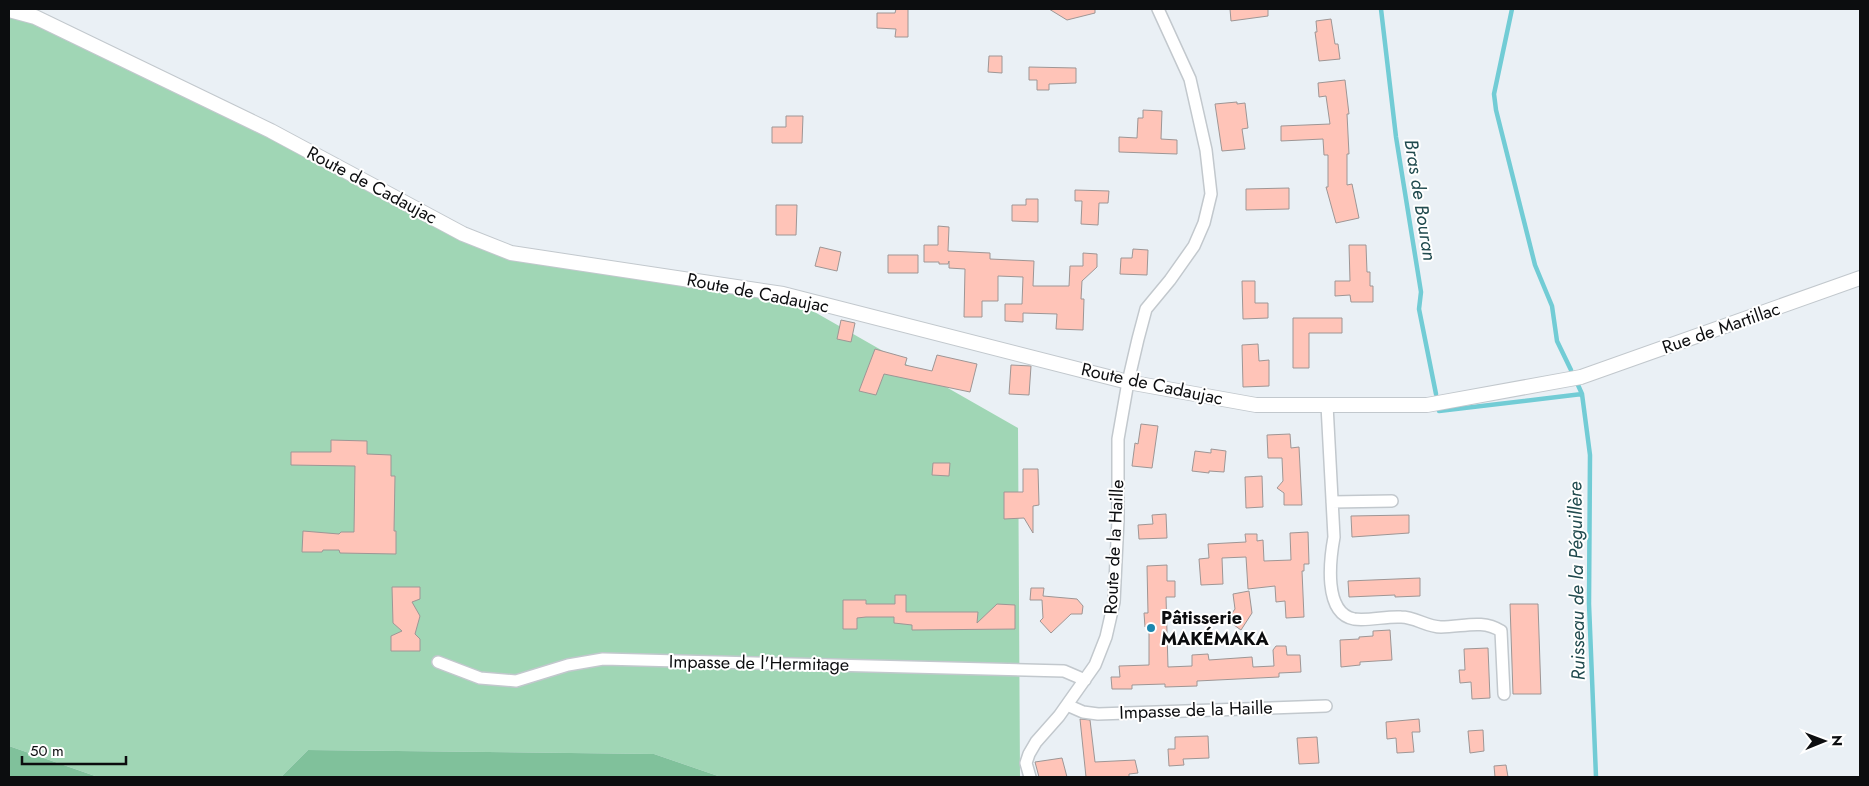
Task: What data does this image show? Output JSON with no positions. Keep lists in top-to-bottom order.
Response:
{
  "streets": {
    "street": [
      "Route de Cadaujac",
      "Rue de Martillac",
      "Route de la Haille",
      "Impasse de l'Hermitage",
      "Impasse de la Haille"
    ]
  },
  "crossings": [
    ["Route de Cadaujac", "Rue de Martillac"],
    ["Route de Cadaujac", "Route de la Haille"],
    ["Route de la Haille", "Impasse de l'Hermitage"],
    ["Route de la Haille", "Impasse de la Haille"]
  ],
  "water": ["Bras de Bouran", "Ruisseau de la Péguillère"],
  "places": ["Pâtisserie MAKÉMAKA"],
  "scale_bar": "50 m",
  "north": "right"
}
